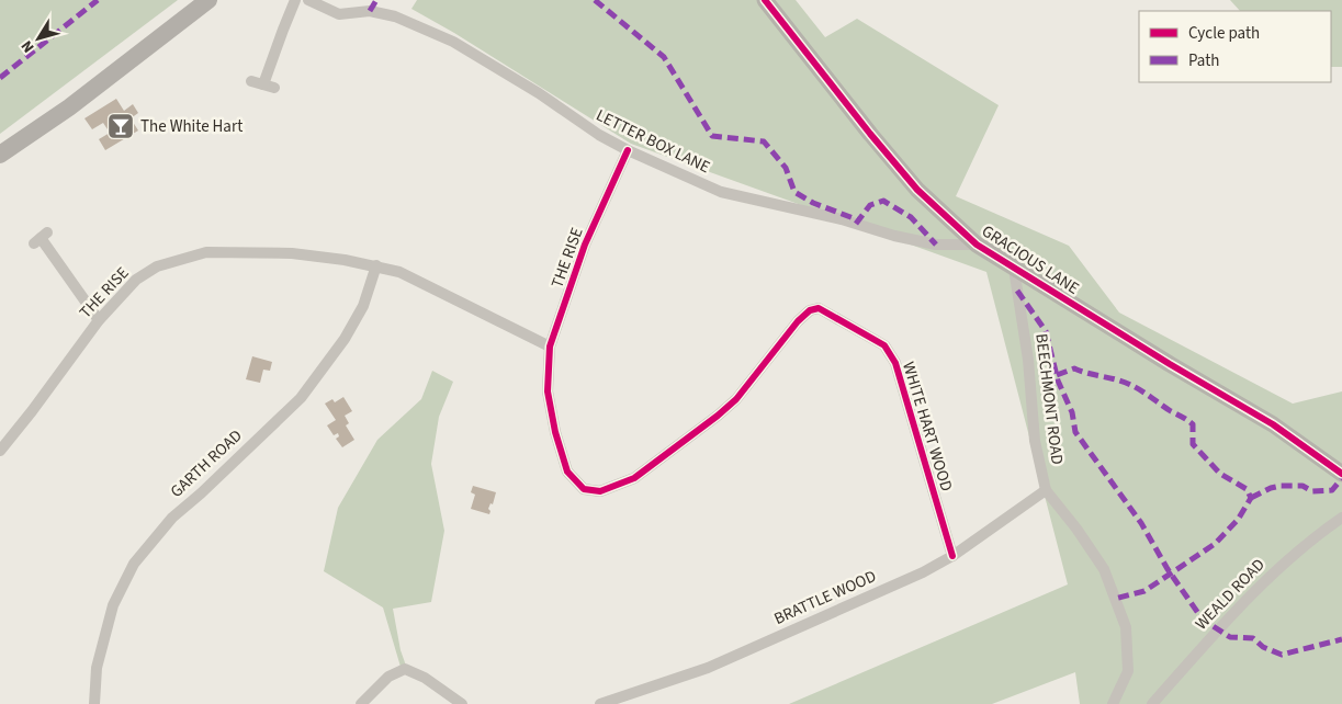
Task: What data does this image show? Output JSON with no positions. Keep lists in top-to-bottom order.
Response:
{
  "streets": {
    "street": [
      "LETTER BOX LANE",
      "THE RISE",
      "GRACIOUS LANE",
      "BEECHMONT ROAD",
      "WHITE HART WOOD",
      "GARTH ROAD",
      "WEALD ROAD",
      "BRATTLE WOOD"
    ]
  },
  "crossings": [
    ["LETTER BOX LANE", "THE RISE"],
    ["LETTER BOX LANE", "GRACIOUS LANE"],
    ["THE RISE", "WHITE HART WOOD"],
    ["THE RISE", "GARTH ROAD"],
    ["GRACIOUS LANE", "BEECHMONT ROAD"],
    ["BEECHMONT ROAD", "BRATTLE WOOD"],
    ["WHITE HART WOOD", "BRATTLE WOOD"]
  ],
  "places": {
    "bar": ["The White Hart"]
  },
  "legend": ["Cycle path", "Path"],
  "north": "bottom left"
}
